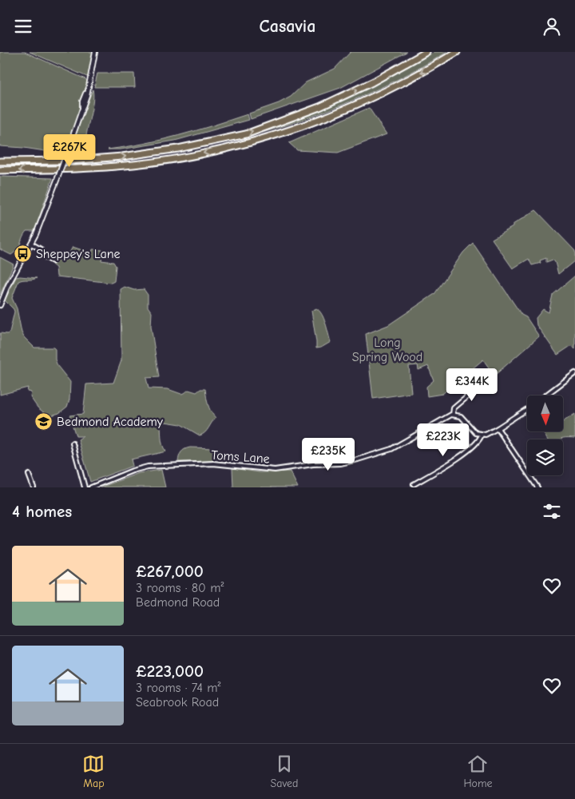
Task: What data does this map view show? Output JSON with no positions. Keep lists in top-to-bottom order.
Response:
{
  "streets": {
    "street": ["Toms Lane"]
  },
  "parks": ["Long Spring Wood"],
  "places": {
    "bus stop": ["Sheppey's Lane"],
    "school or university": ["Bedmond Academy"]
  },
  "north": "bottom",
  "page": {
    "header": "Casavia",
    "price": [
      "£267K",
      "£344K",
      "£223K",
      "£235K"
    ],
    "heading": "4 homes",
    "list": [
      {
        "name": "£267,000",
        "note": "3 rooms · 80 m² · Bedmond Road"
      },
      {
        "name": "£223,000",
        "note": "3 rooms · 74 m² · Seabrook Road"
      }
    ],
    "tabs": ["Map", "Saved", "Home"]
  }
}
